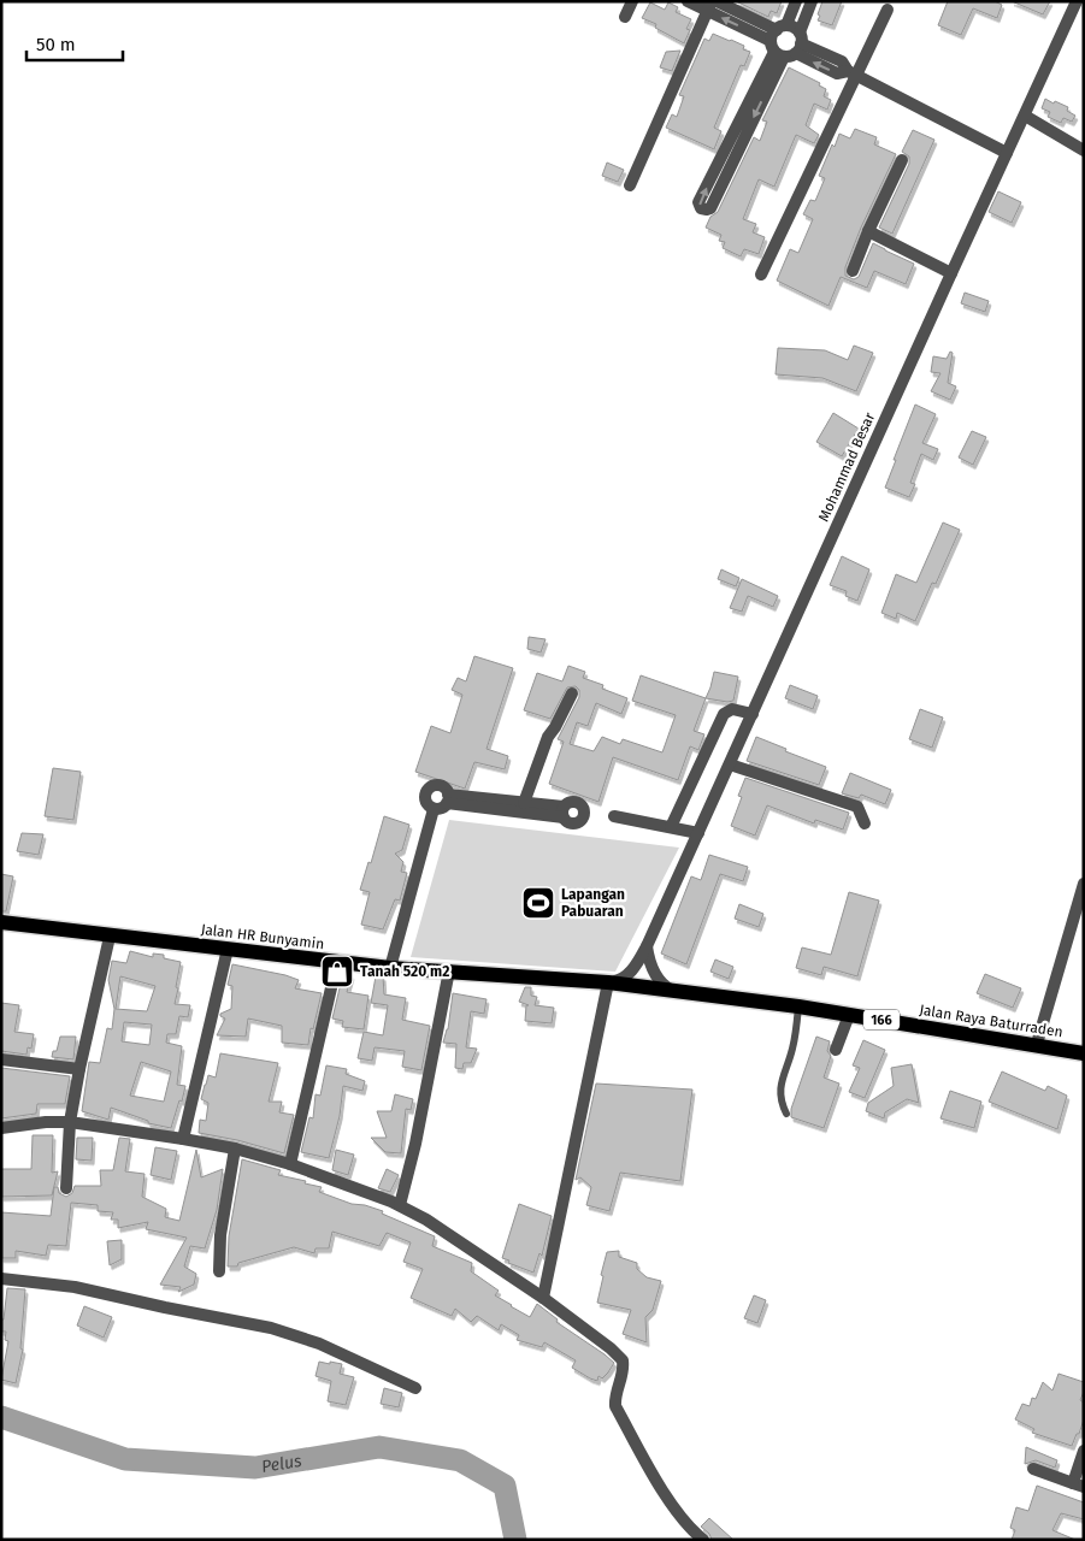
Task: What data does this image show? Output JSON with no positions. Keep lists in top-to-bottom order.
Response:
{
  "streets": {
    "main road": ["Jalan HR Bunyamin", "166", "Jalan Raya Baturraden"],
    "street": ["Mohammad Besar"]
  },
  "crossings": [
    ["Jalan HR Bunyamin", "Jalan Raya Baturraden"]
  ],
  "water": ["Pelus"],
  "places": {
    "sports": ["Lapangan Pabuaran"],
    "shop": ["Tanah 520 m2"]
  },
  "scale_bar": "50 m"
}
